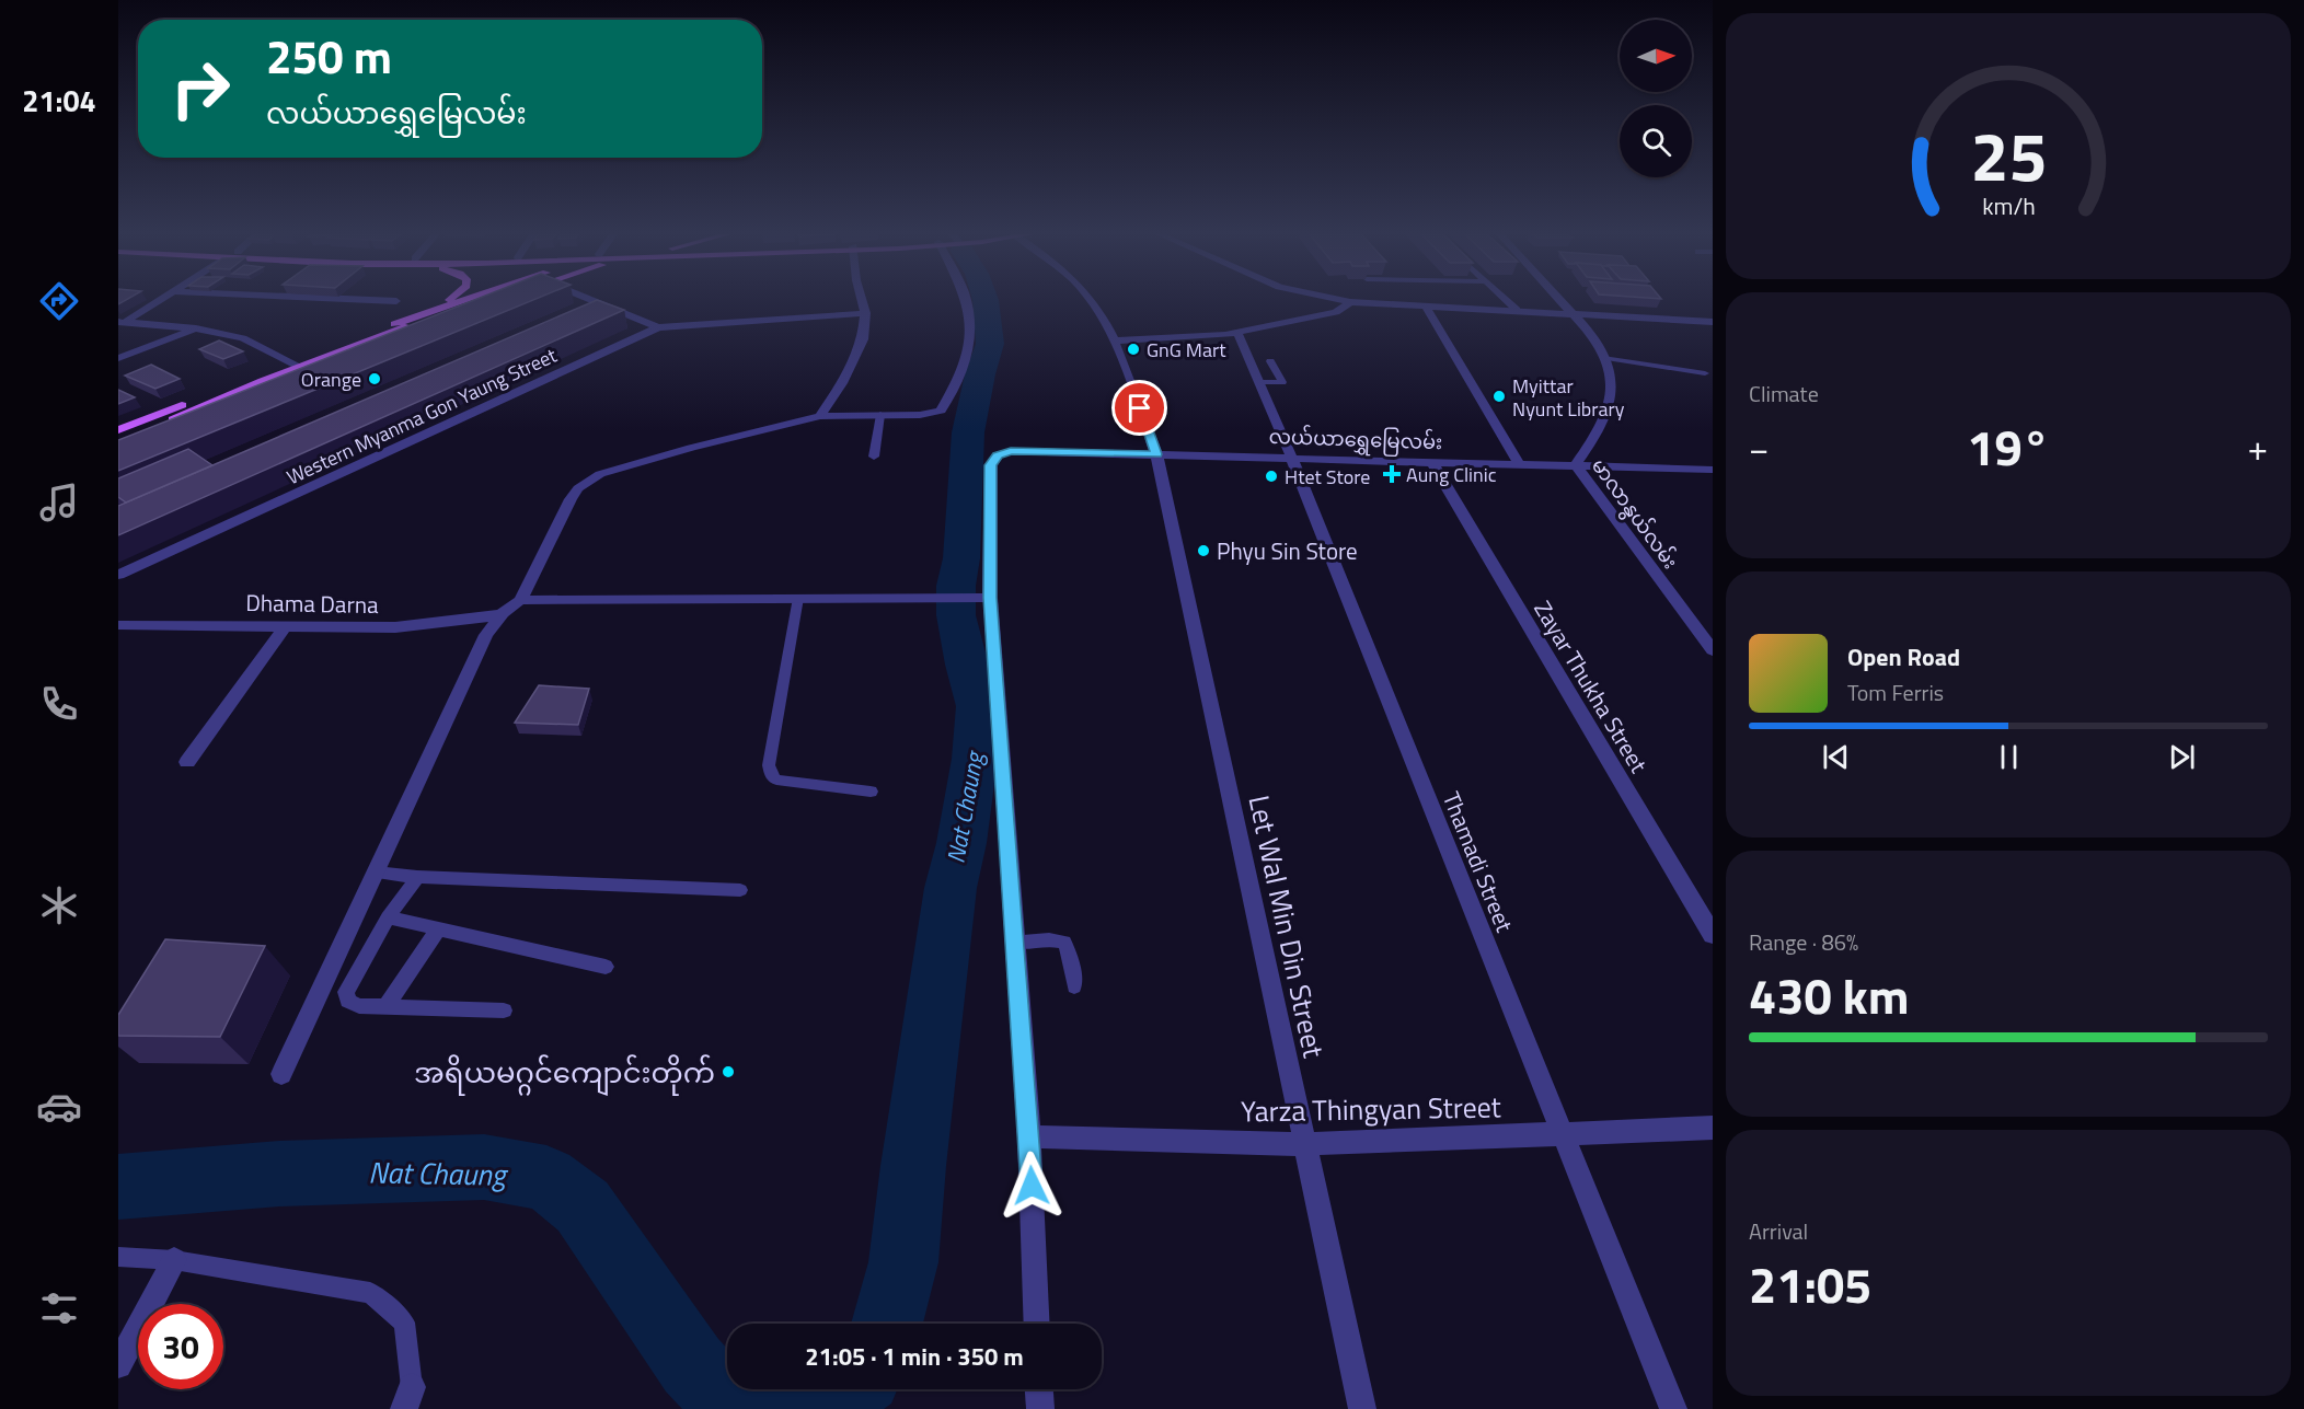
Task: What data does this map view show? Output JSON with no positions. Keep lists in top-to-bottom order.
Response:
{
  "streets": {
    "street": [
      "Western Myanma Gon Yaung Street",
      "လယ်ယာရွှေမြေလမ်း",
      "မာလာနွယ်လမ်း",
      "Dhama Darna",
      "Zayar Thukha Street",
      "Thamadi Street",
      "Let Wal Min Din Street",
      "Yarza Thingyan Street"
    ]
  },
  "crossings": [
    ["လယ်ယာရွှေမြေလမ်း", "မာလာနွယ်လမ်း"],
    ["လယ်ယာရွှေမြေလမ်း", "Zayar Thukha Street"],
    ["လယ်ယာရွှေမြေလမ်း", "Thamadi Street"],
    ["လယ်ယာရွှေမြေလမ်း", "Let Wal Min Din Street"],
    ["Thamadi Street", "Yarza Thingyan Street"],
    ["Let Wal Min Din Street", "Yarza Thingyan Street"]
  ],
  "water": ["Nat Chaung"],
  "places": {
    "other": [
      "GnG Mart",
      "Orange",
      "Myittar Nyunt Library",
      "Htet Store",
      "Phyu Sin Store",
      "အရိယမဂ္ဂင်ကျောင်းတိုက်"
    ],
    "health": ["Aung Clinic"]
  },
  "north": "right",
  "page": {
    "tabs": "21:04",
    "turn": ["250 m", "လယ်ယာရွှေမြေလမ်း"],
    "tile": [
      "Climate",
      ["Range · 86%", "430 km"],
      ["Arrival", "21:05"]
    ],
    "heat": ["−", "19°", "+"],
    "song": ["Open Road", "Tom Ferris"],
    "limit": "30",
    "trip": "21:05 · 1 min · 350 m",
    "gauge": ["25", "km/h"]
  }
}
